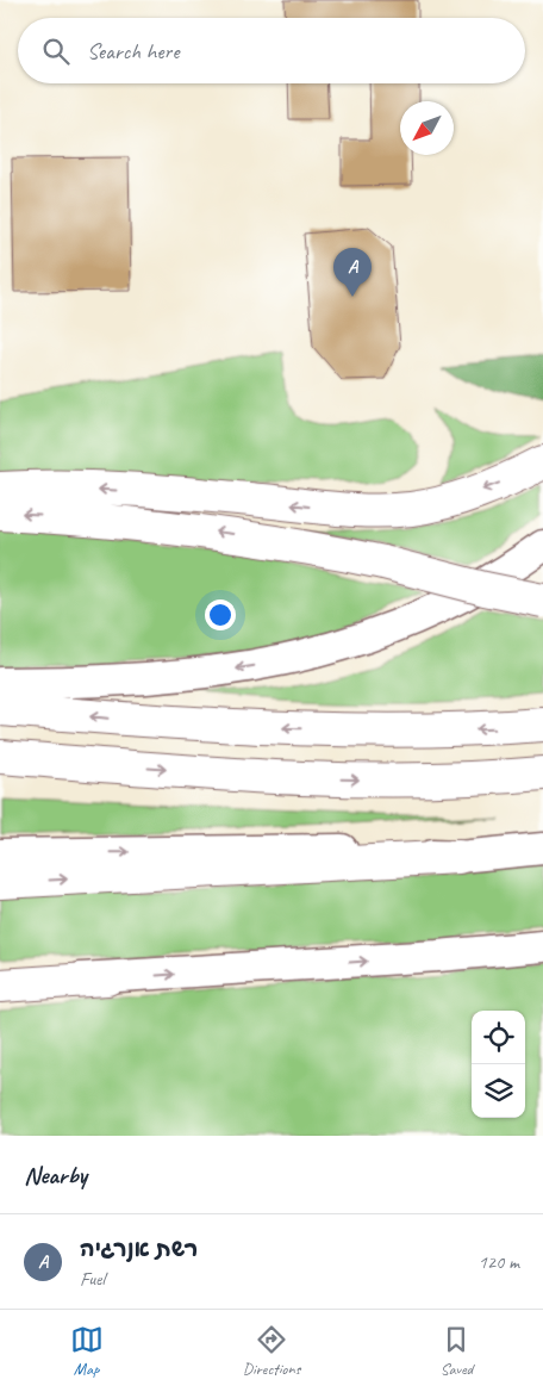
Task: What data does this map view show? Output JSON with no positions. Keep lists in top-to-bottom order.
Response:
{
  "north": "bottom left",
  "page": {
    "search": "Search here",
    "pins": "A",
    "heading": "Nearby",
    "list": [
      {
        "mark": "A",
        "name": "רשת אנרגיה",
        "note": "Fuel",
        "value": "120 m"
      }
    ],
    "nav": ["Map", "Directions", "Saved"]
  }
}
